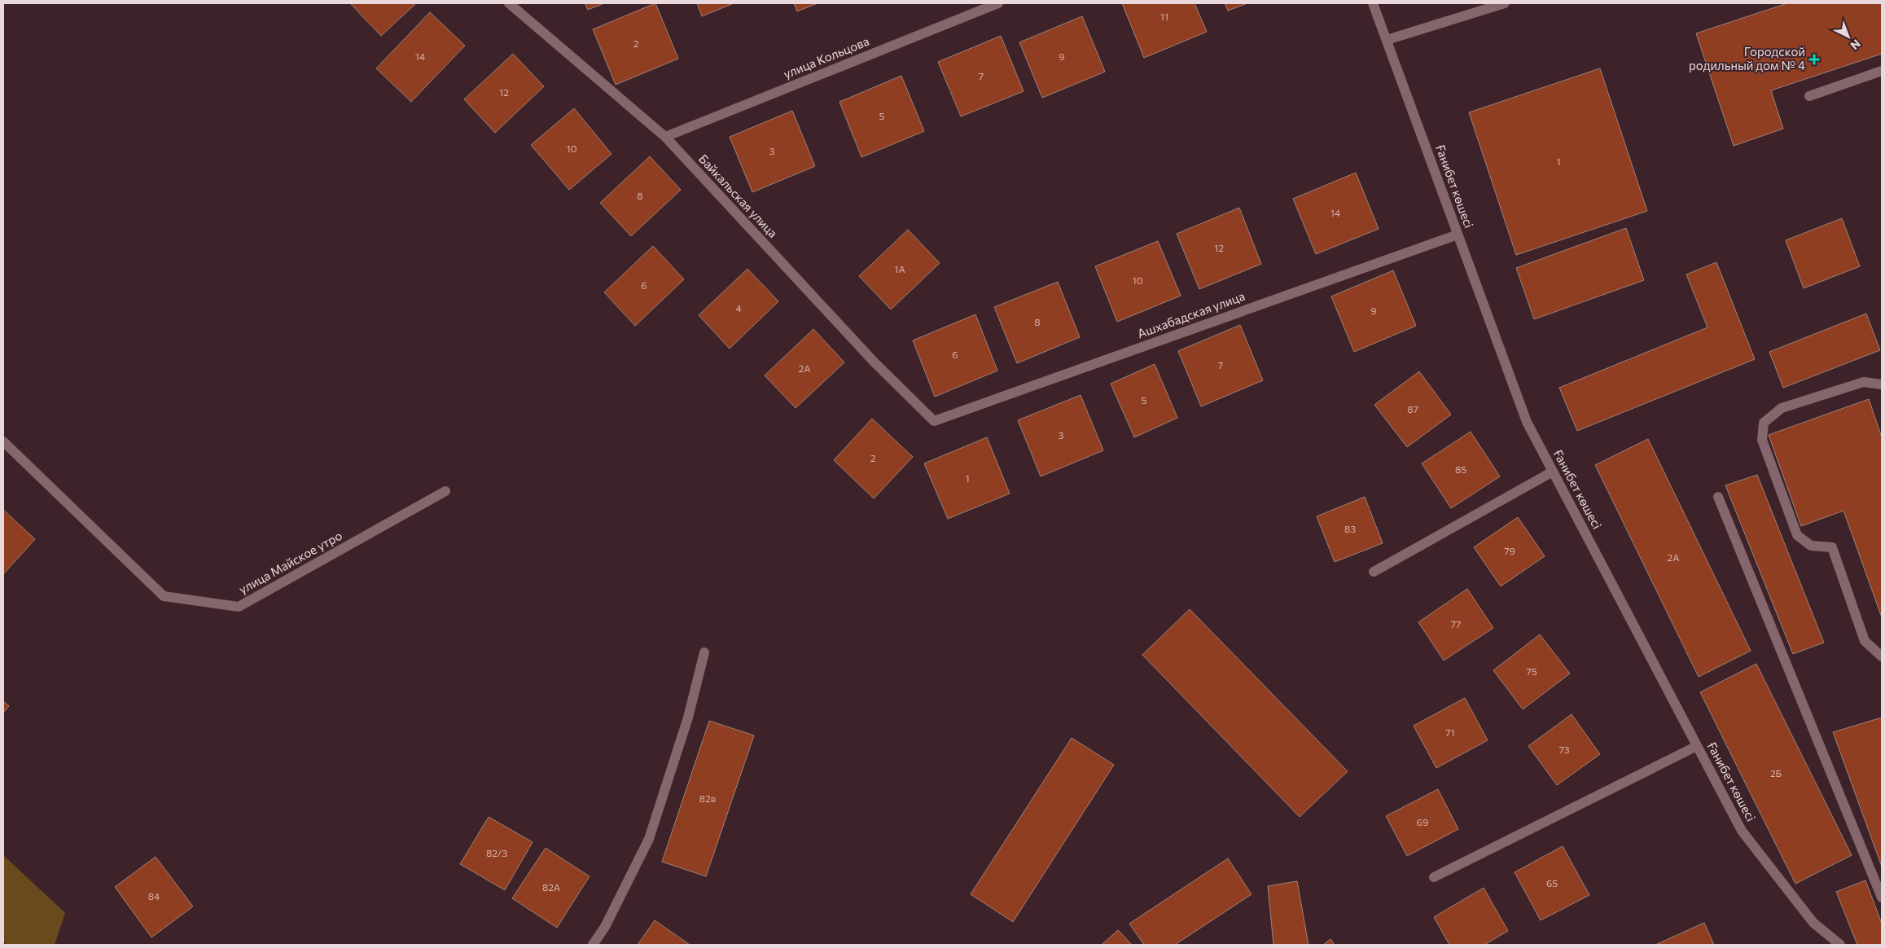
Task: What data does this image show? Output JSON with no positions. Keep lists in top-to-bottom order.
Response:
{
  "streets": {
    "street": [
      "улица Кольцова",
      "Ғанибет көшесі",
      "Байкальская улица",
      "Ашхабадская улица",
      "улица Майское утро"
    ]
  },
  "crossings": [
    ["улица Кольцова", "Байкальская улица"],
    ["Ғанибет көшесі", "Ашхабадская улица"],
    ["Байкальская улица", "Ашхабадская улица"]
  ],
  "places": {
    "health": ["Городской родильный дом № 4"]
  },
  "house_numbers": [
    "11",
    "2",
    "14",
    "9",
    "7",
    "12",
    "5",
    "10",
    "3",
    "1",
    "8",
    "14",
    "12",
    "1А",
    "10",
    "6",
    "4",
    "9",
    "8",
    "6",
    "7",
    "2А",
    "5",
    "87",
    "3",
    "2",
    "85",
    "1",
    "83",
    "79",
    "2А",
    "77",
    "75",
    "71",
    "73",
    "2Б",
    "82в",
    "69",
    "82/3",
    "65",
    "82А",
    "84"
  ],
  "north": "bottom right"
}
